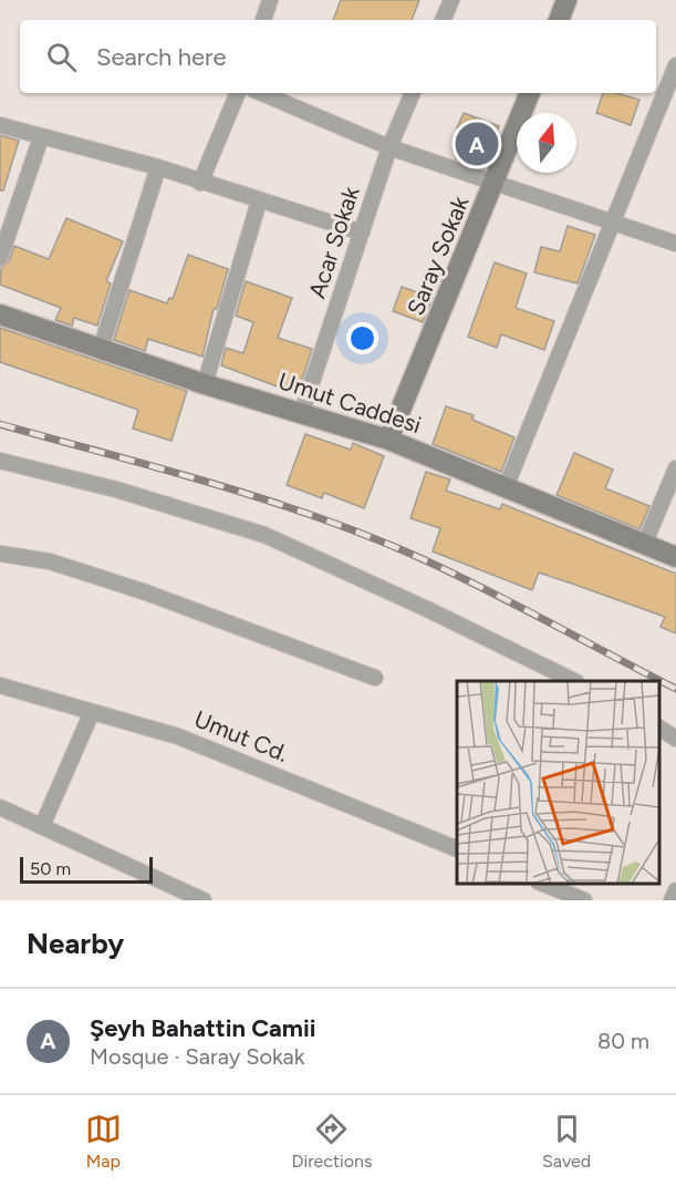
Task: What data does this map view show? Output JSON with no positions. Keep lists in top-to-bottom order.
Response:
{
  "streets": {
    "street": [
      "Acar Sokak",
      "Saray Sokak",
      "Umut Caddesi",
      "Umut Cd."
    ]
  },
  "crossings": [
    ["Acar Sokak", "Umut Caddesi"],
    ["Saray Sokak", "Umut Caddesi"]
  ],
  "scale_bar": "50 m",
  "north": "top",
  "page": {
    "search": "Search here",
    "pins": "A",
    "scale": "50 m",
    "heading": "Nearby",
    "list": [
      {
        "mark": "A",
        "name": "Şeyh Bahattin Camii",
        "note": "Mosque · Saray Sokak",
        "value": "80 m"
      }
    ],
    "nav": ["Map", "Directions", "Saved"]
  }
}
